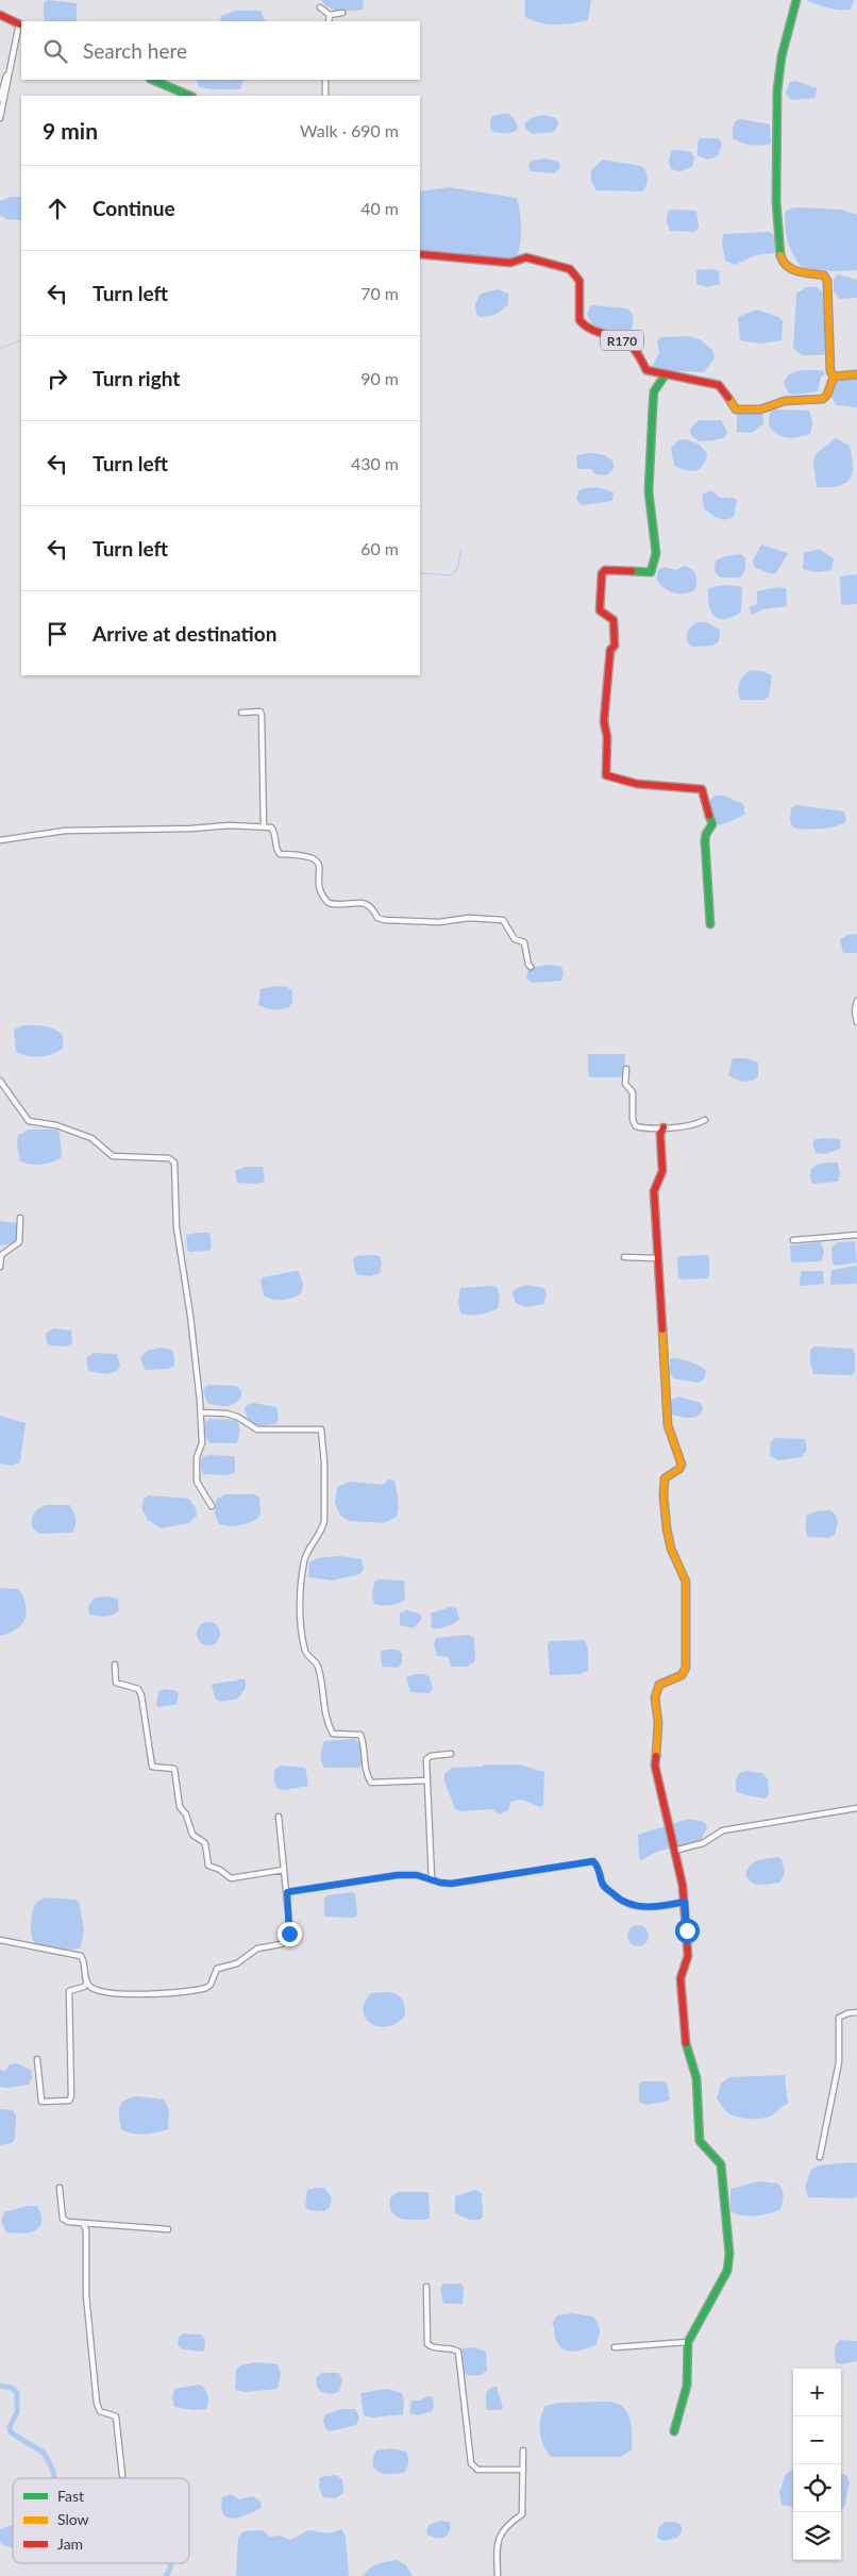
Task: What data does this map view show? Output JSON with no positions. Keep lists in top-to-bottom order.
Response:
{
  "streets": {
    "street": ["R170"]
  },
  "legend": ["Fast", "Slow", "Jam"],
  "page": {
    "search": "Search here",
    "heading": ["9 min", "Walk · 690 m"],
    "list": [
      ["Continue", "40 m"],
      ["Turn left", "70 m"],
      ["Turn right", "90 m"],
      ["Turn left", "430 m"],
      ["Turn left", "60 m"],
      "Arrive at destination"
    ],
    "map_buttons": ["+", "−"]
  }
}
